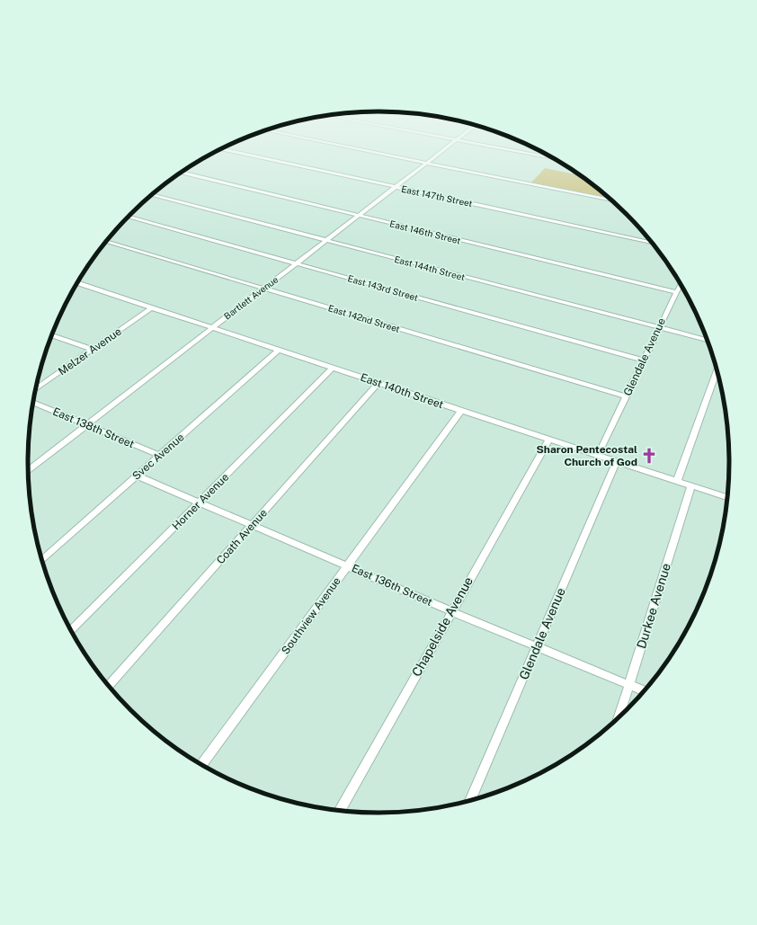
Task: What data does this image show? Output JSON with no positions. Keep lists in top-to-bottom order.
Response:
{
  "streets": {
    "street": [
      "East 147th Street",
      "East 146th Street",
      "East 144th Street",
      "East 143rd Street",
      "Bartlett Avenue",
      "East 142nd Street",
      "Melzer Avenue",
      "Glendale Avenue",
      "East 140th Street",
      "East 138th Street",
      "Svec Avenue",
      "Horner Avenue",
      "Coath Avenue",
      "East 136th Street",
      "Durkee Avenue",
      "Southview Avenue",
      "Chapelside Avenue"
    ]
  },
  "crossings": [
    ["East 147th Street", "Bartlett Avenue"],
    ["East 146th Street", "Bartlett Avenue"],
    ["East 146th Street", "Glendale Avenue"],
    ["East 144th Street", "Bartlett Avenue"],
    ["East 144th Street", "Glendale Avenue"],
    ["East 143rd Street", "Bartlett Avenue"],
    ["East 143rd Street", "Glendale Avenue"],
    ["Bartlett Avenue", "East 142nd Street"],
    ["Bartlett Avenue", "East 140th Street"],
    ["Bartlett Avenue", "East 138th Street"],
    ["East 142nd Street", "Glendale Avenue"],
    ["Melzer Avenue", "East 140th Street"],
    ["Glendale Avenue", "East 140th Street"],
    ["Glendale Avenue", "East 136th Street"],
    ["East 140th Street", "Svec Avenue"],
    ["East 140th Street", "Horner Avenue"],
    ["East 140th Street", "Coath Avenue"],
    ["East 140th Street", "Durkee Avenue"],
    ["East 140th Street", "Southview Avenue"],
    ["East 140th Street", "Chapelside Avenue"],
    ["East 138th Street", "Svec Avenue"],
    ["Svec Avenue", "East 136th Street"],
    ["Horner Avenue", "East 136th Street"],
    ["Coath Avenue", "East 136th Street"],
    ["East 136th Street", "Durkee Avenue"],
    ["East 136th Street", "Southview Avenue"],
    ["East 136th Street", "Chapelside Avenue"]
  ],
  "places": {
    "church": ["Sharon Pentecostal Church of God"]
  }
}
